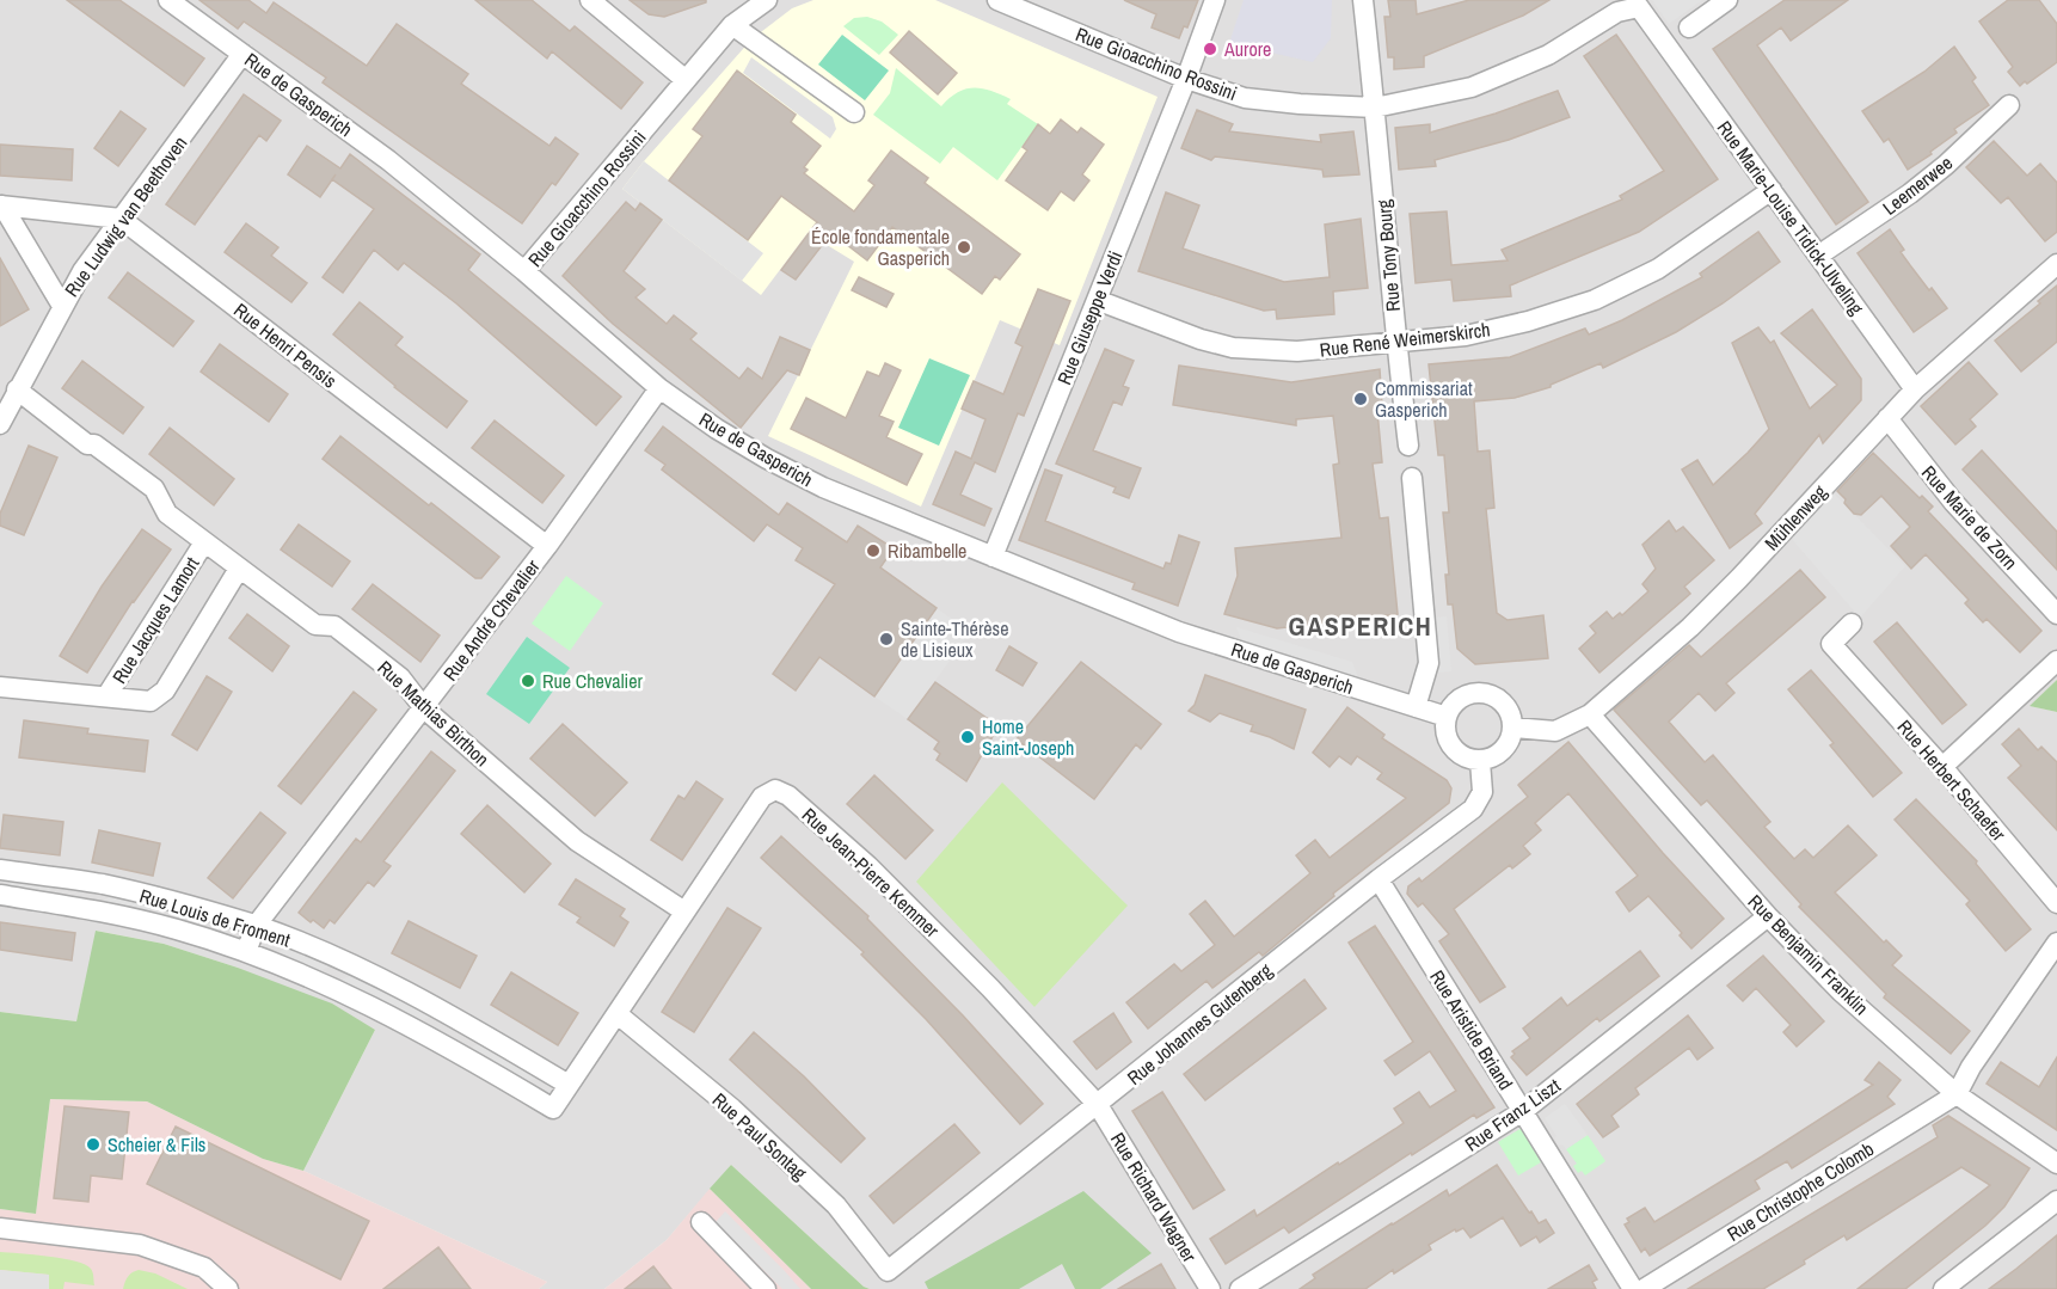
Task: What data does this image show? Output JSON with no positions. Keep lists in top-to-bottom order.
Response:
{
  "streets": {
    "street": [
      "Rue Gioacchino Rossini",
      "Rue de Gasperich",
      "Leemerwee",
      "Rue Ludwig van Beethoven",
      "Rue Marie-Louise Tidick-Ulveling",
      "Rue Tony Bourg",
      "Rue Giuseppe Verdi",
      "Rue René Weimerskirch",
      "Rue Henri Pensis",
      "Mühlenweg",
      "Rue Marie de Zorn",
      "Rue Jacques Lamort",
      "Rue André Chevalier",
      "Rue Mathias Birthon",
      "Rue Herbert Schaefer",
      "Rue Jean-Pierre Kemmer",
      "Rue Louis de Froment",
      "Rue Benjamin Franklin",
      "Rue Johannes Gutenberg",
      "Rue Aristide Briand",
      "Rue Franz Liszt",
      "Rue Paul Sontag",
      "Rue Christophe Colomb",
      "Rue Richard Wagner"
    ]
  },
  "crossings": [
    ["Rue Gioacchino Rossini", "Rue de Gasperich"],
    ["Rue Gioacchino Rossini", "Rue Marie-Louise Tidick-Ulveling"],
    ["Rue Gioacchino Rossini", "Rue Tony Bourg"],
    ["Rue Gioacchino Rossini", "Rue Giuseppe Verdi"],
    ["Rue de Gasperich", "Rue Ludwig van Beethoven"],
    ["Rue de Gasperich", "Rue Giuseppe Verdi"],
    ["Rue de Gasperich", "Mühlenweg"],
    ["Rue de Gasperich", "Rue André Chevalier"],
    ["Rue de Gasperich", "Rue Johannes Gutenberg"],
    ["Leemerwee", "Rue Marie-Louise Tidick-Ulveling"],
    ["Rue Ludwig van Beethoven", "Rue Henri Pensis"],
    ["Rue Ludwig van Beethoven", "Rue Mathias Birthon"],
    ["Rue Marie-Louise Tidick-Ulveling", "Rue René Weimerskirch"],
    ["Rue Marie-Louise Tidick-Ulveling", "Mühlenweg"],
    ["Rue Tony Bourg", "Rue René Weimerskirch"],
    ["Rue Giuseppe Verdi", "Rue René Weimerskirch"],
    ["Rue Henri Pensis", "Rue André Chevalier"],
    ["Mühlenweg", "Rue Marie de Zorn"],
    ["Mühlenweg", "Rue Benjamin Franklin"],
    ["Mühlenweg", "Rue Johannes Gutenberg"],
    ["Rue Jacques Lamort", "Rue Mathias Birthon"],
    ["Rue André Chevalier", "Rue Mathias Birthon"],
    ["Rue André Chevalier", "Rue Louis de Froment"],
    ["Rue Mathias Birthon", "Rue Jean-Pierre Kemmer"],
    ["Rue Jean-Pierre Kemmer", "Rue Louis de Froment"],
    ["Rue Jean-Pierre Kemmer", "Rue Johannes Gutenberg"],
    ["Rue Jean-Pierre Kemmer", "Rue Paul Sontag"],
    ["Rue Jean-Pierre Kemmer", "Rue Richard Wagner"],
    ["Rue Benjamin Franklin", "Rue Franz Liszt"],
    ["Rue Benjamin Franklin", "Rue Christophe Colomb"],
    ["Rue Johannes Gutenberg", "Rue Aristide Briand"],
    ["Rue Johannes Gutenberg", "Rue Paul Sontag"],
    ["Rue Johannes Gutenberg", "Rue Richard Wagner"],
    ["Rue Aristide Briand", "Rue Franz Liszt"]
  ],
  "districts": ["GASPERICH"],
  "places": [
    "Aurore",
    "École fondamentale Gasperich",
    "Commissariat Gasperich",
    "Ribambelle",
    "Sainte-Thérèse de Lisieux",
    "Rue Chevalier",
    "Home Saint-Joseph",
    "Scheier & Fils"
  ]
}
